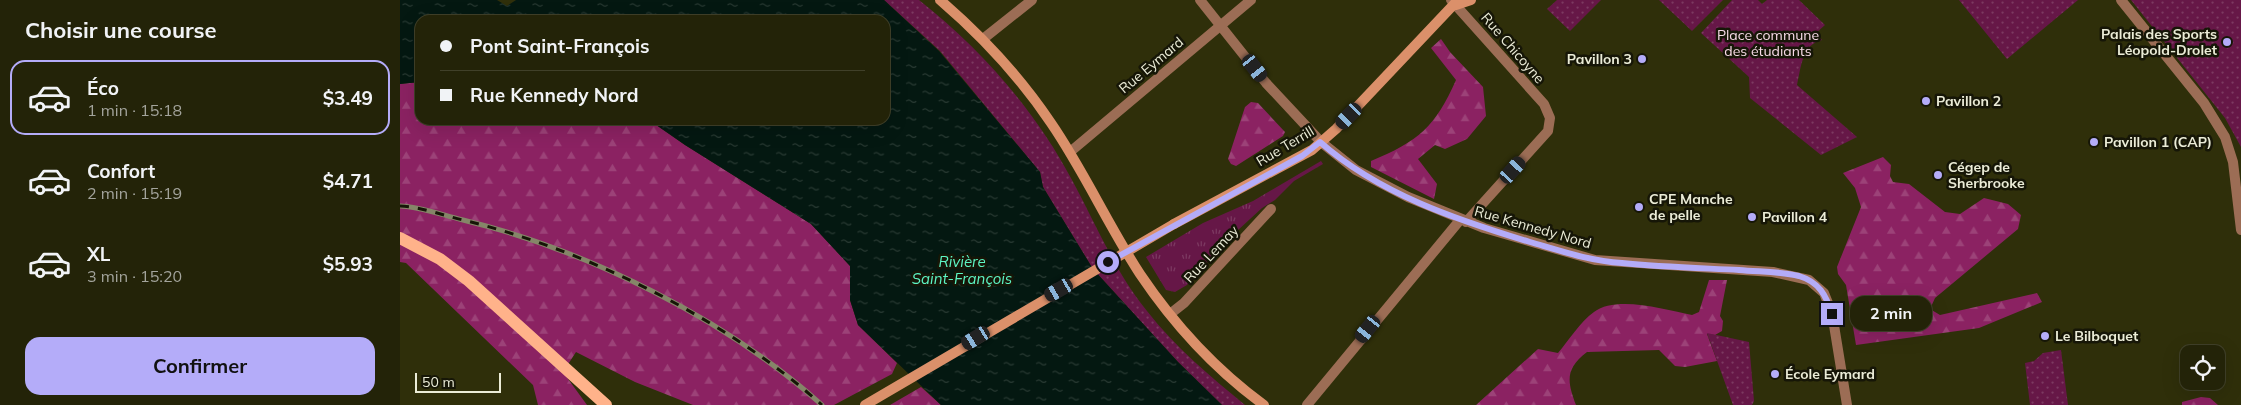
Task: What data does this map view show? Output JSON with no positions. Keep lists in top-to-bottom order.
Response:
{
  "streets": {
    "street": [
      "Rue Chicoyne",
      "Rue Eymard",
      "Rue Terrill",
      "Rue Kennedy Nord",
      "Rue Lemay"
    ]
  },
  "crossings": [
    ["Rue Chicoyne", "Rue Terrill"],
    ["Rue Chicoyne", "Rue Kennedy Nord"],
    ["Rue Eymard", "Rue Kennedy Nord"],
    ["Rue Terrill", "Rue Kennedy Nord"]
  ],
  "water": ["Rivière Saint-François"],
  "parks": ["Place commune des étudiants"],
  "places": [
    "Palais des Sports Léopold-Drolet",
    "Pavillon 3",
    "Pavillon 2",
    "Pavillon 1 (CAP)",
    "Cégep de Sherbrooke",
    "CPE Manche de pelle",
    "Pavillon 4",
    "Le Bilboquet",
    "École Eymard"
  ],
  "scale_bar": "50 m",
  "page": {
    "heading": "Choisir une course",
    "banner": ["Pont Saint-François", "Rue Kennedy Nord"],
    "list": [
      {
        "name": "Éco",
        "note": "1 min · 15:18",
        "value": "$3.49"
      },
      {
        "name": "Confort",
        "note": "2 min · 15:19",
        "value": "$4.71"
      },
      {
        "name": "XL",
        "note": "3 min · 15:20",
        "value": "$5.93"
      }
    ],
    "bubble": "2 min",
    "buttons": "Confirmer",
    "scale": "50 m"
  }
}
